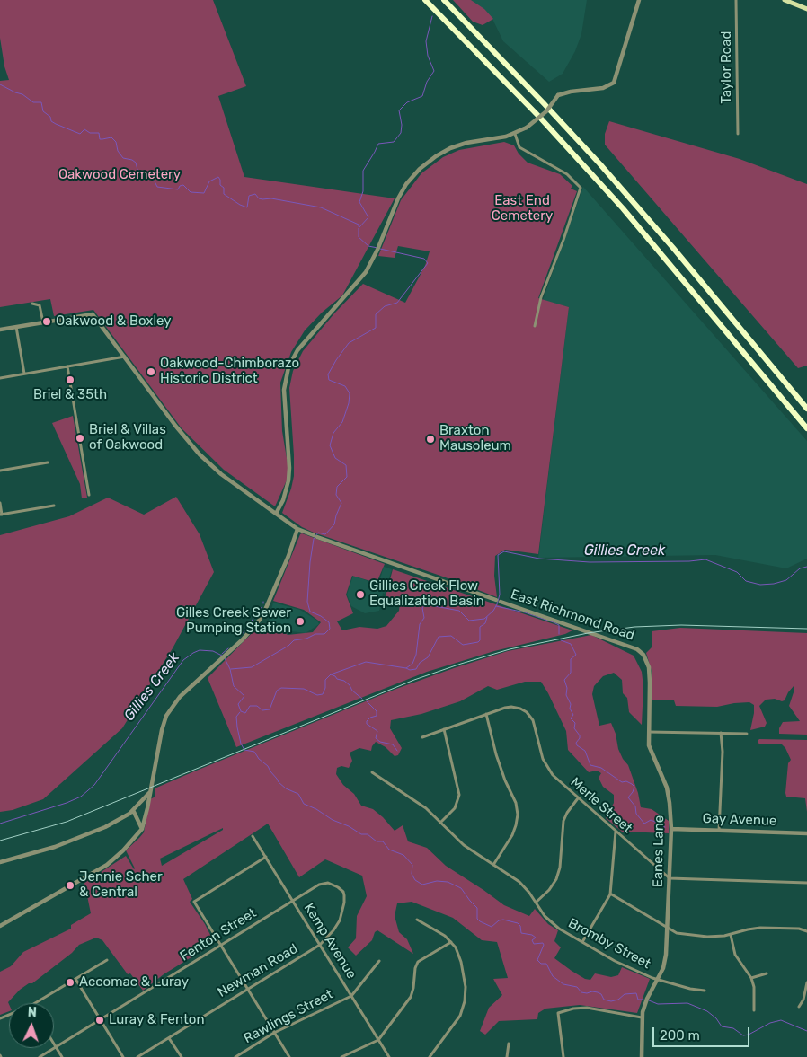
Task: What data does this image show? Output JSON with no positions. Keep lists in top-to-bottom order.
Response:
{
  "streets": {
    "street": [
      "Taylor Road",
      "East Richmond Road",
      "Merle Street",
      "Gay Avenue",
      "Eanes Lane",
      "Fenton Street",
      "Kemp Avenue",
      "Bromby Street",
      "Newman Road",
      "Rawlings Street"
    ]
  },
  "crossings": [
    ["East Richmond Road", "Eanes Lane"],
    ["Merle Street", "Eanes Lane"],
    ["Gay Avenue", "Eanes Lane"],
    ["Eanes Lane", "Bromby Street"],
    ["Fenton Street", "Kemp Avenue"],
    ["Fenton Street", "Newman Road"],
    ["Kemp Avenue", "Newman Road"],
    ["Kemp Avenue", "Rawlings Street"]
  ],
  "water": ["Gillies Creek"],
  "parks": ["Oakwood Cemetery", "East End Cemetery"],
  "places": [
    "Oakwood & Boxley",
    "Oakwood-Chimborazo Historic District",
    "Briel & 35th",
    "Briel & Villas of Oakwood",
    "Braxton Mausoleum",
    "Gillies Creek Flow Equalization Basin",
    "Gilles Creek Sewer Pumping Station",
    "Jennie Scher & Central",
    "Accomac & Luray",
    "Luray & Fenton"
  ],
  "scale_bar": "200 m",
  "north": "top"
}
